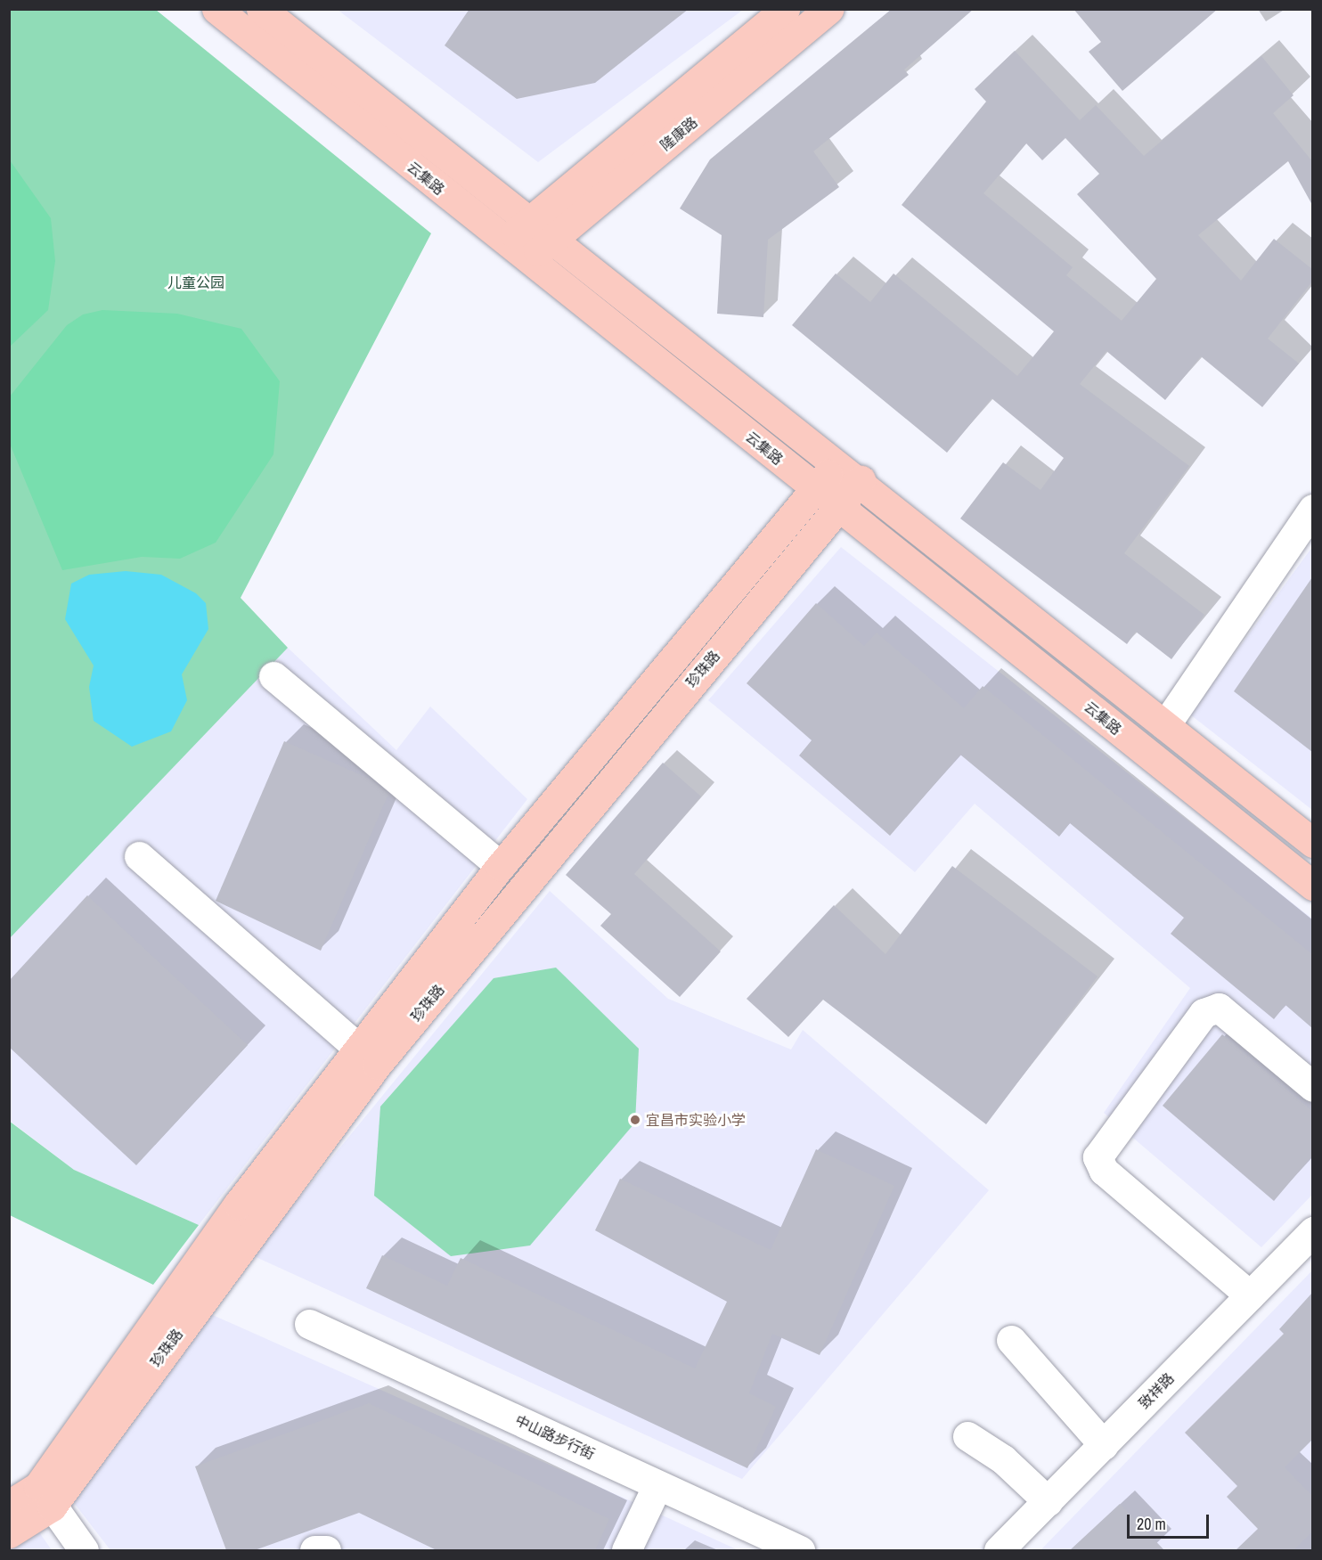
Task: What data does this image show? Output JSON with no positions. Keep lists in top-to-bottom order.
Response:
{
  "streets": {
    "main road": ["隆康路", "云集路", "珍珠路"],
    "street": ["致祥路", "中山路步行街"]
  },
  "crossings": [
    ["隆康路", "云集路"],
    ["云集路", "珍珠路"]
  ],
  "parks": ["儿童公园"],
  "places": ["宜昌市实验小学"],
  "scale_bar": "20 m"
}
